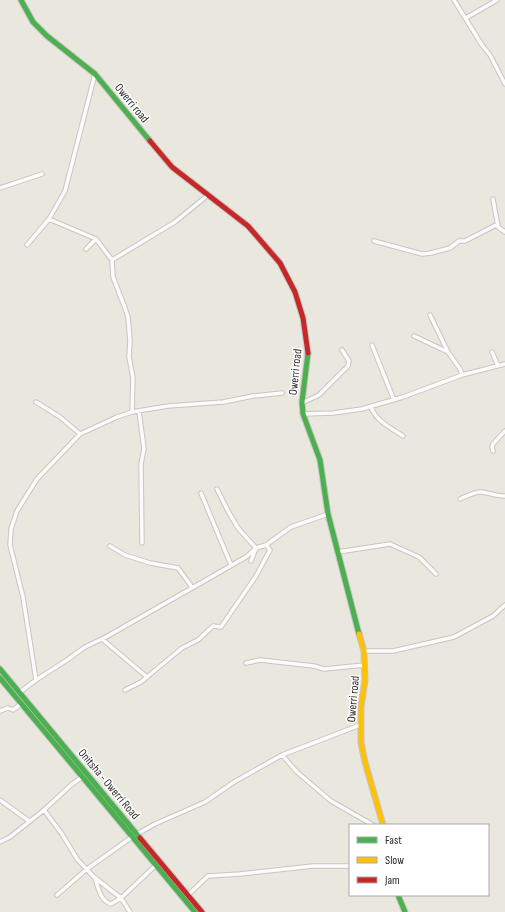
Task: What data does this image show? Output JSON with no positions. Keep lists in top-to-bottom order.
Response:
{
  "streets": {
    "main road": ["Owerri road", "Onitsha - Owerri Road"]
  },
  "legend": ["Fast", "Slow", "Jam"]
}
